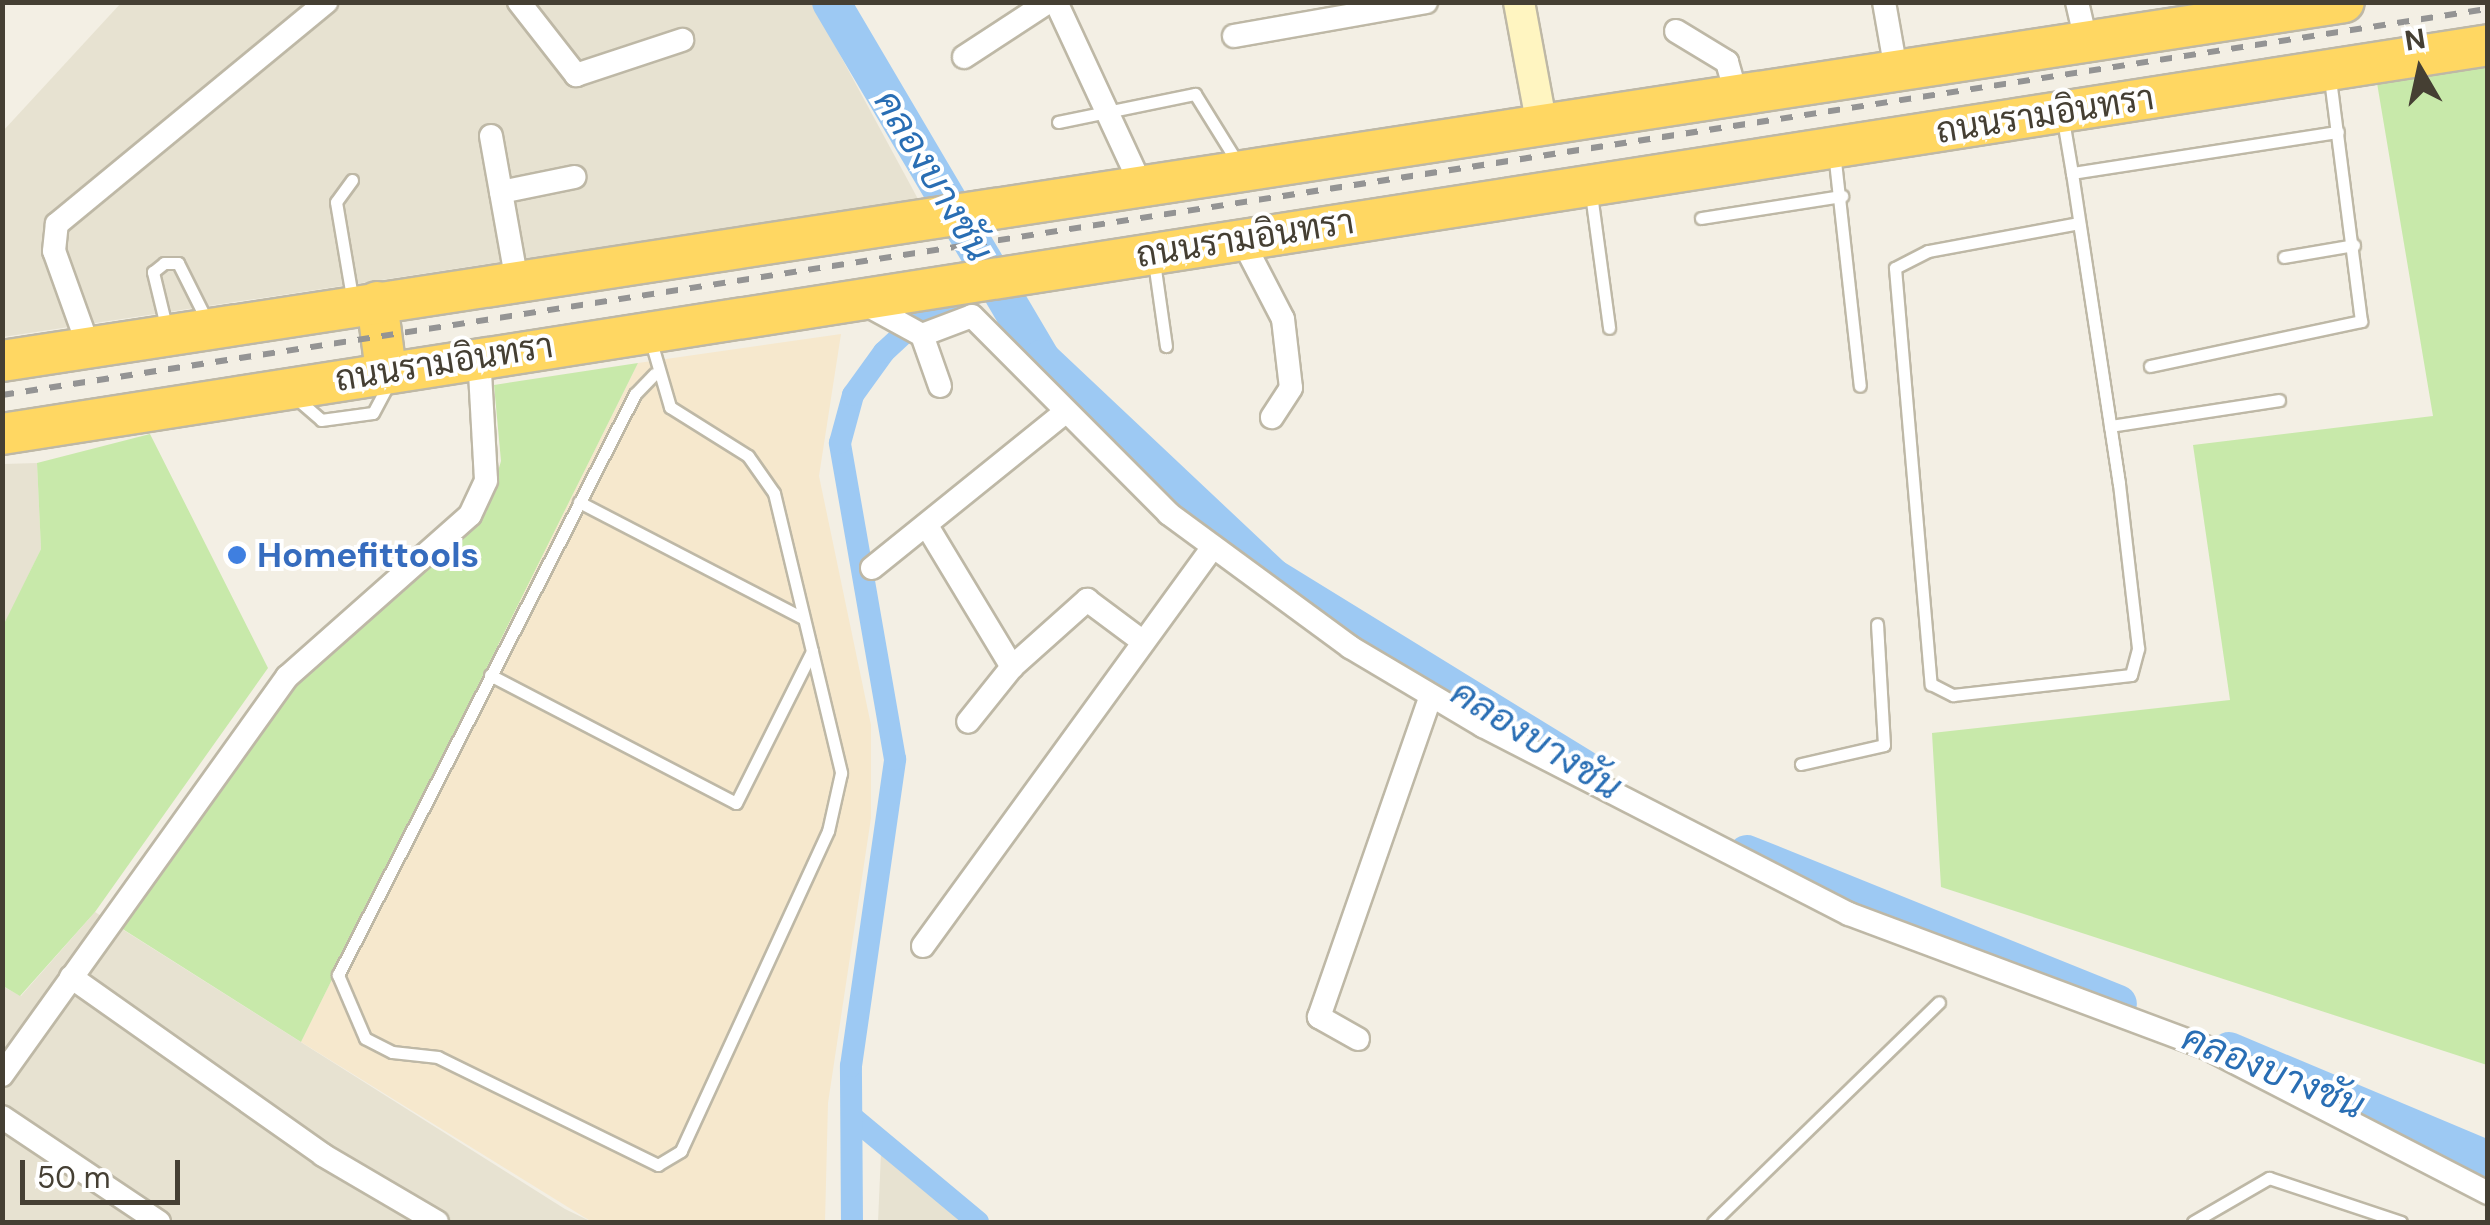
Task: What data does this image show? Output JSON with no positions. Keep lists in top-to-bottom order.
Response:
{
  "streets": {
    "highway": ["ถนนรามอินทรา"]
  },
  "water": ["คลองบางชัน"],
  "places": ["Homefittools"],
  "scale_bar": "50 m",
  "north": "top"
}
